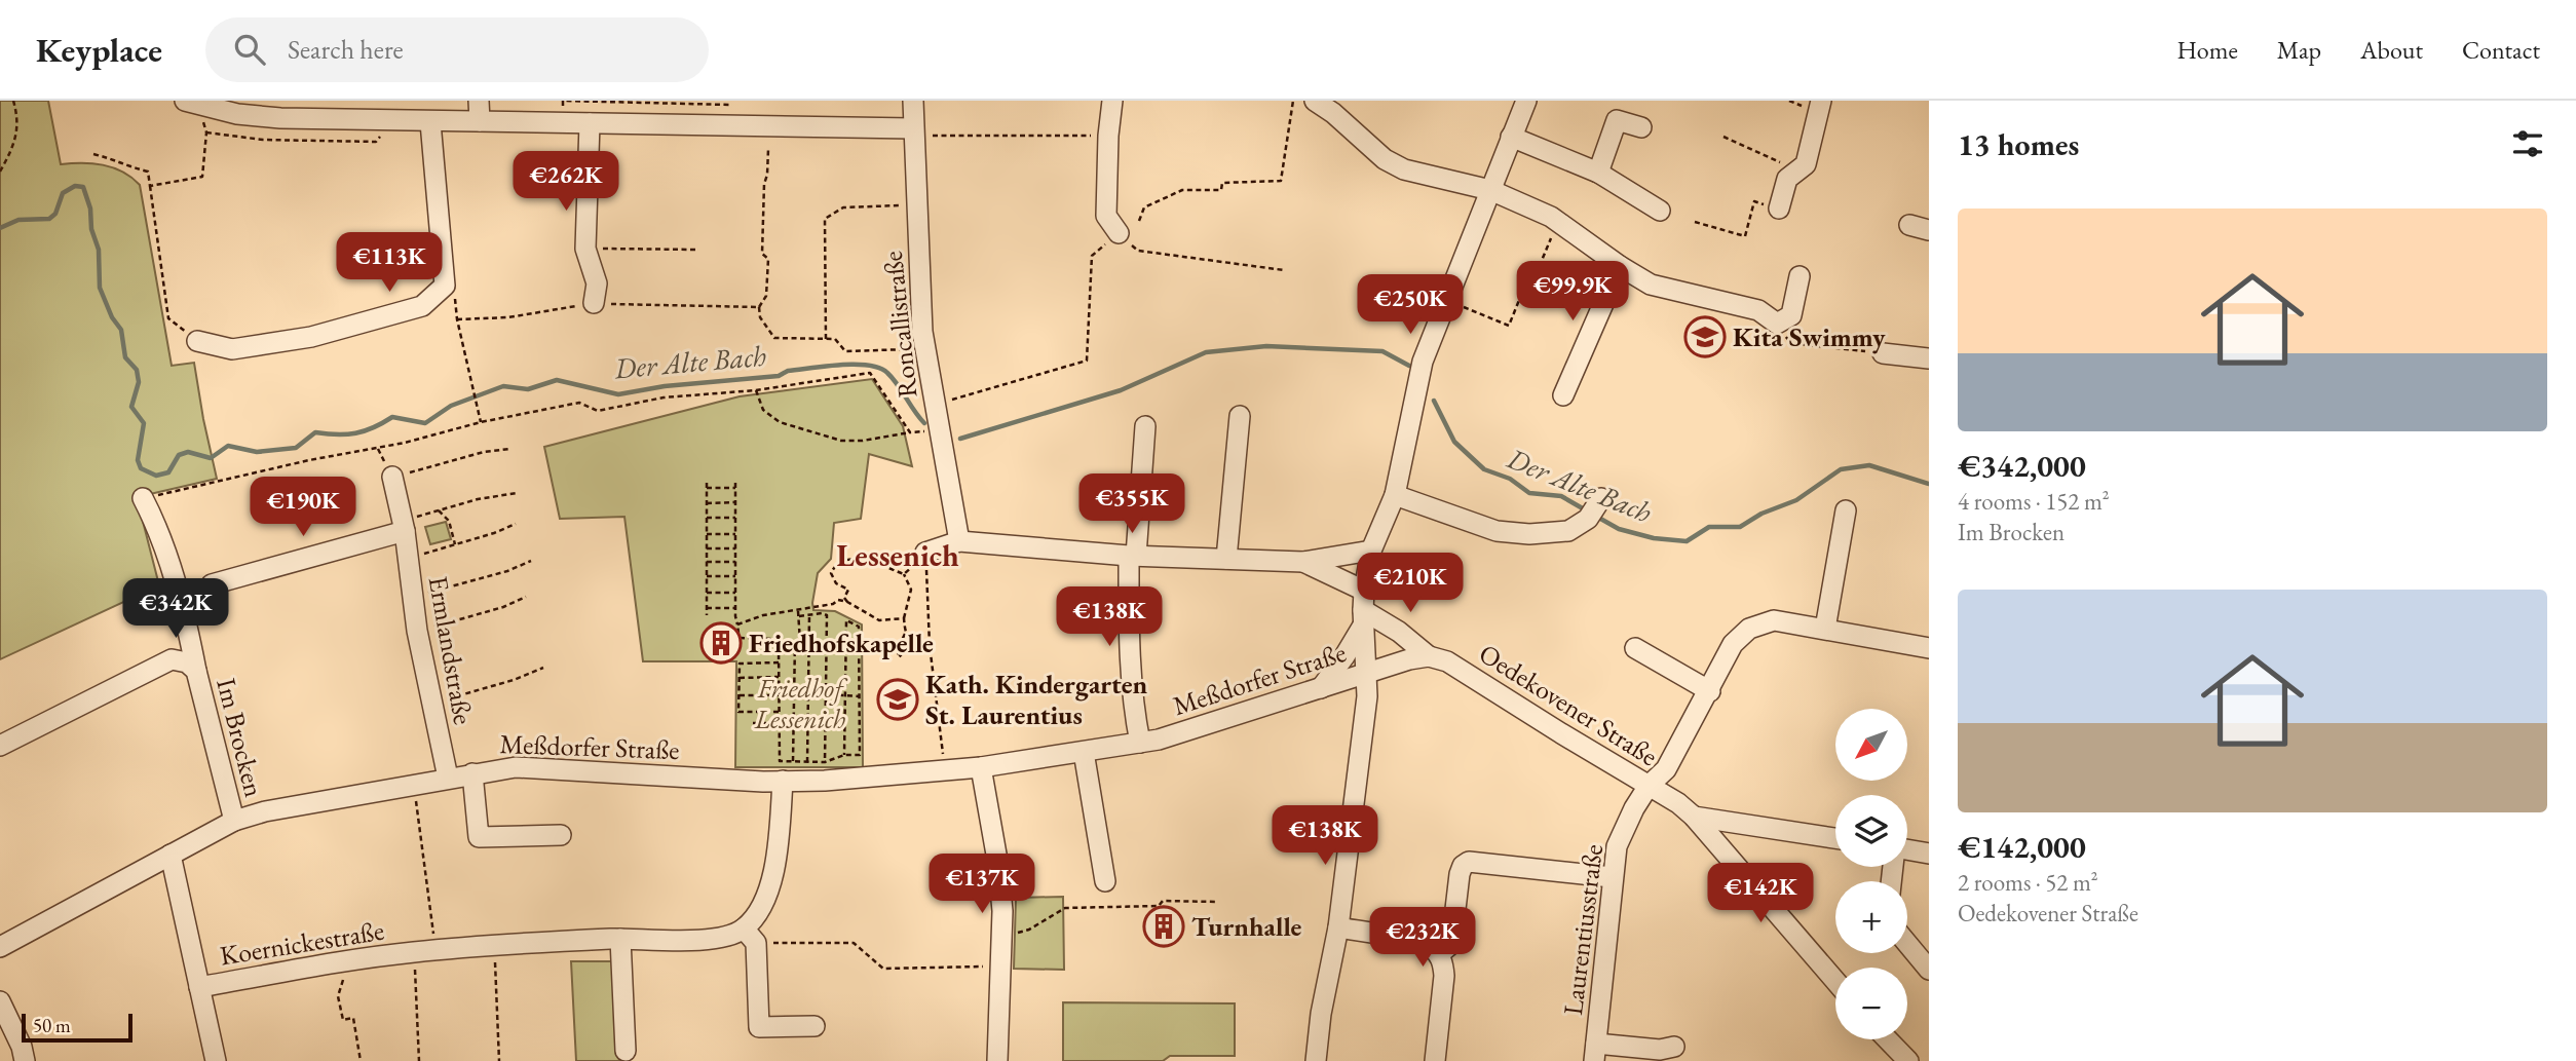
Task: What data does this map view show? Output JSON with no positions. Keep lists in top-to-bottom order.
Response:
{
  "streets": {
    "street": [
      "Roncallistraße",
      "Ermlandstraße",
      "Meßdorfer Straße",
      "Oedekovener Straße",
      "Im Brocken",
      "Laurentiusstraße",
      "Koernickestraße"
    ]
  },
  "crossings": [
    ["Ermlandstraße", "Meßdorfer Straße"],
    ["Meßdorfer Straße", "Im Brocken"],
    ["Oedekovener Straße", "Laurentiusstraße"]
  ],
  "districts": ["Lessenich"],
  "water": ["Der Alte Bach"],
  "parks": ["Friedhof Lessenich"],
  "places": {
    "school or university": ["Kita Swimmy", "Kath. Kindergarten St. Laurentius"],
    "building": ["Friedhofskapelle", "Turnhalle"]
  },
  "scale_bar": "50 m",
  "north": "bottom left",
  "page": {
    "header": "Keyplace",
    "search": "Search here",
    "nav": [
      "Home",
      "Map",
      "About",
      "Contact"
    ],
    "heading": "13 homes",
    "price": [
      "€262K",
      "€113K",
      "€99.9K",
      "€250K",
      "€355K",
      "€190K",
      "€210K",
      "€342K",
      "€138K",
      "€138K",
      "€137K",
      "€142K",
      "€232K"
    ],
    "list": [
      {
        "name": "€342,000",
        "note": "4 rooms · 152 m² · Im Brocken"
      },
      {
        "name": "€142,000",
        "note": "2 rooms · 52 m² · Oedekovener Straße"
      }
    ],
    "map_buttons": ["+", "−"],
    "scale": "50 m"
  }
}
